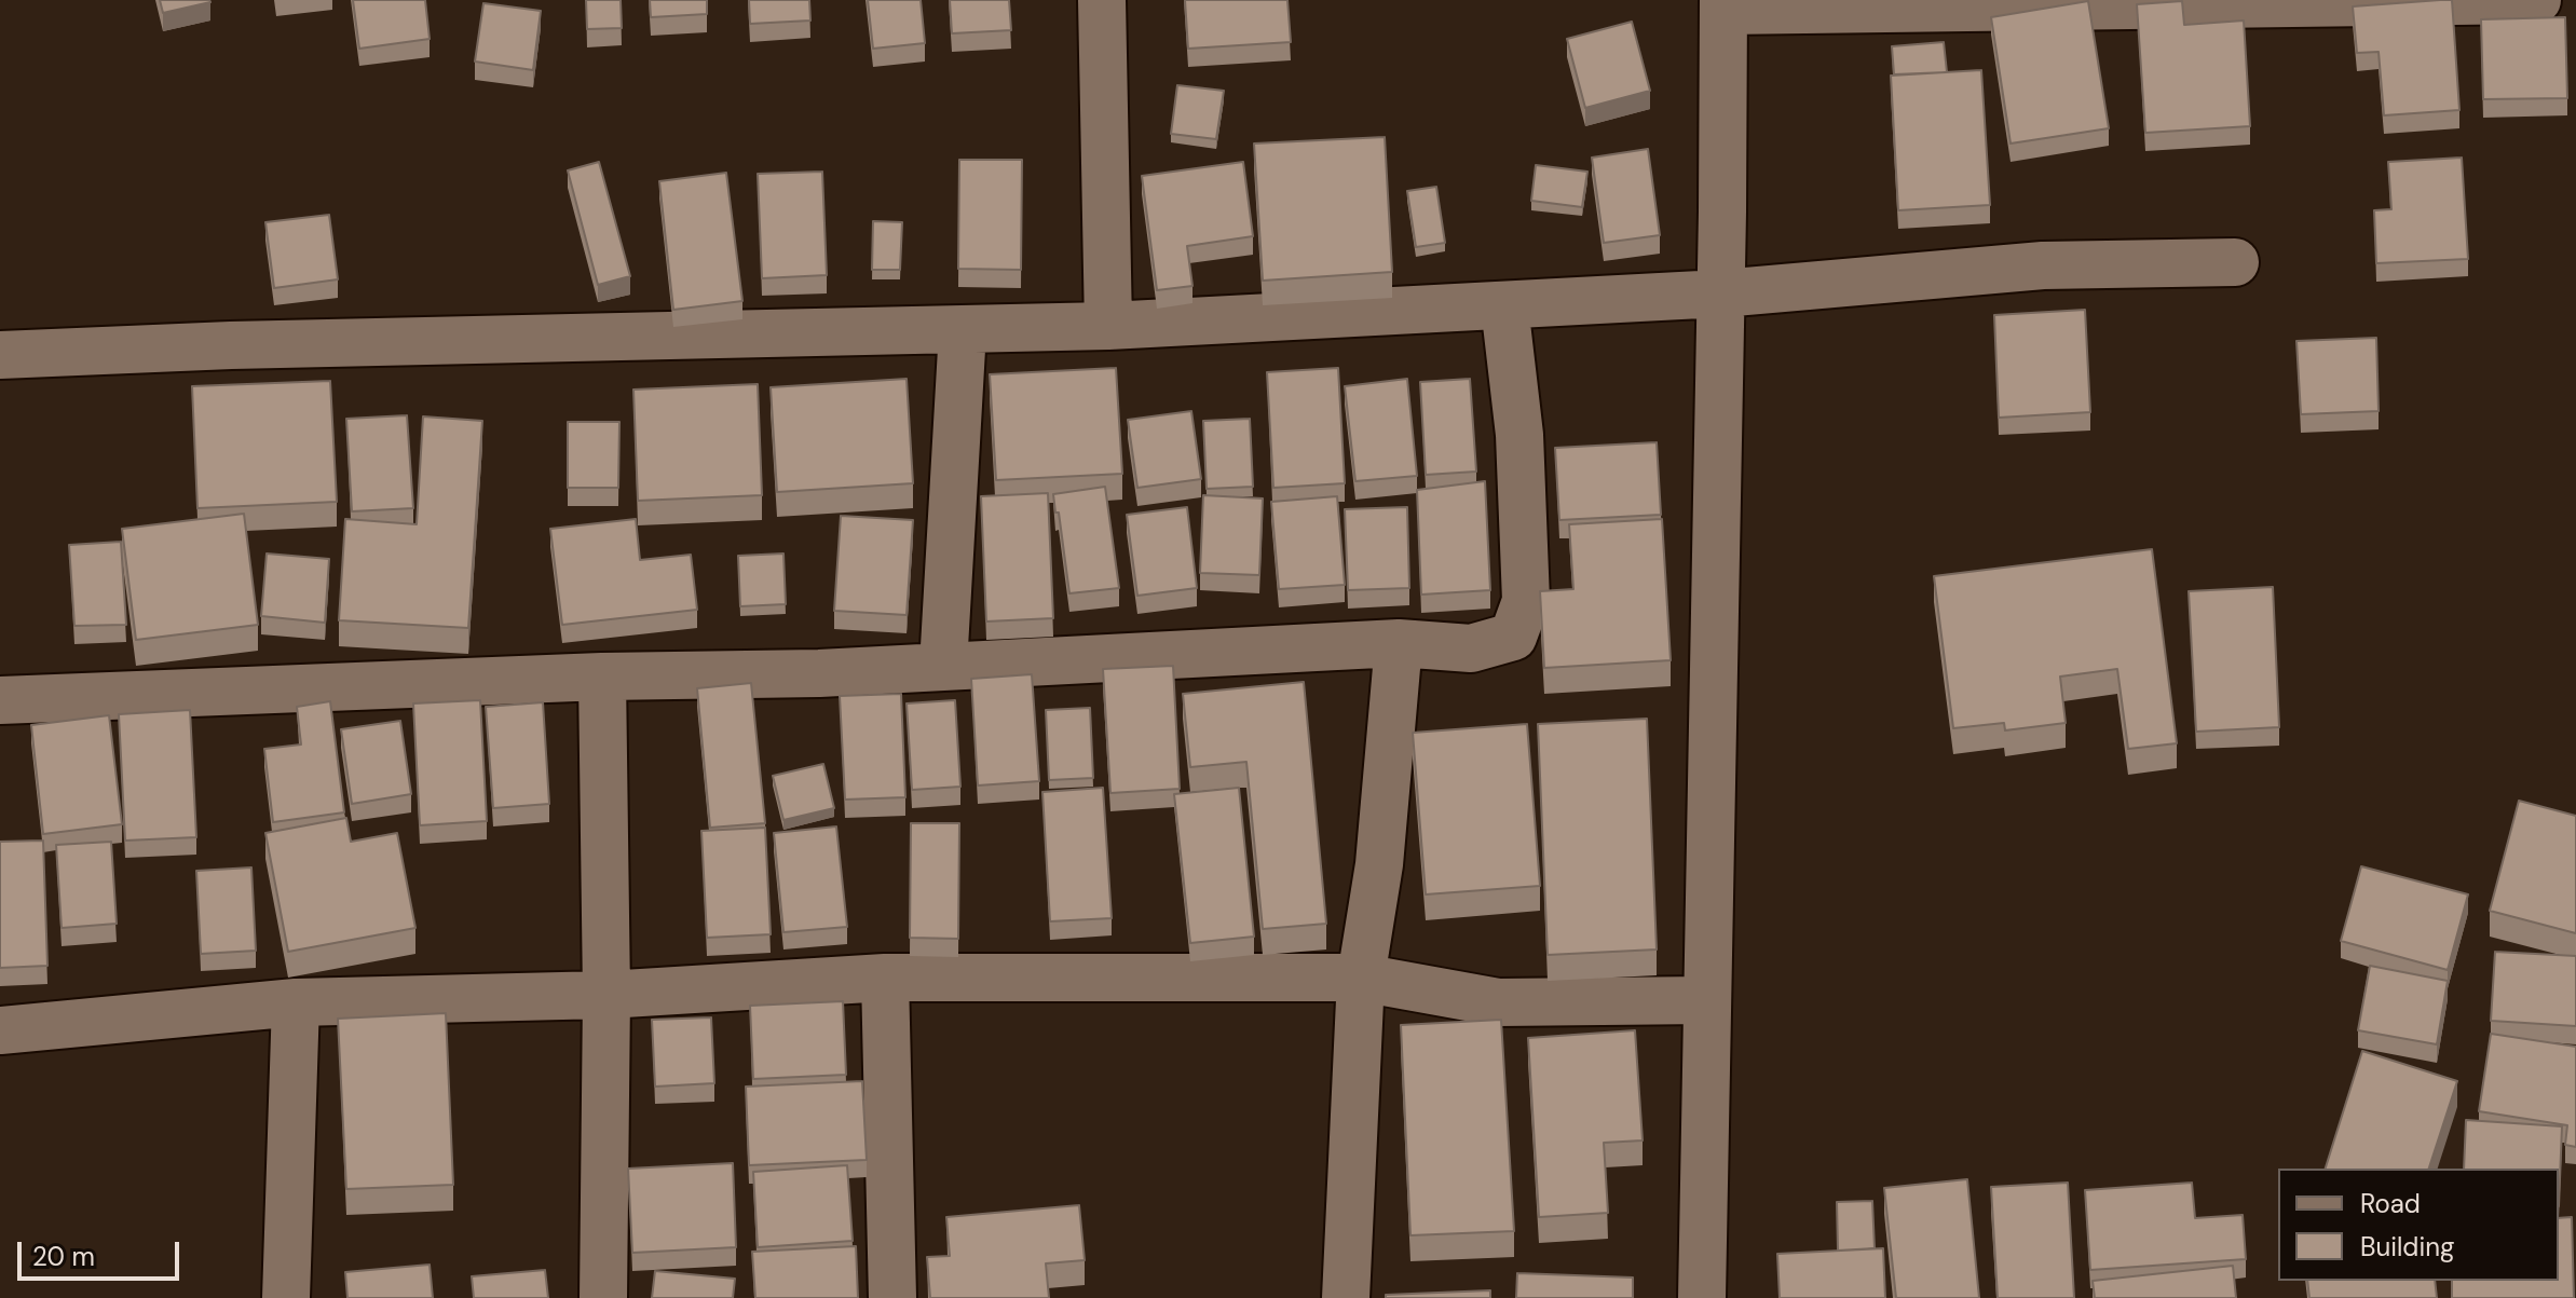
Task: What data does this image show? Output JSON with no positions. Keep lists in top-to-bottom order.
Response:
{
  "legend": ["Road", "Building"],
  "scale_bar": "20 m"
}
